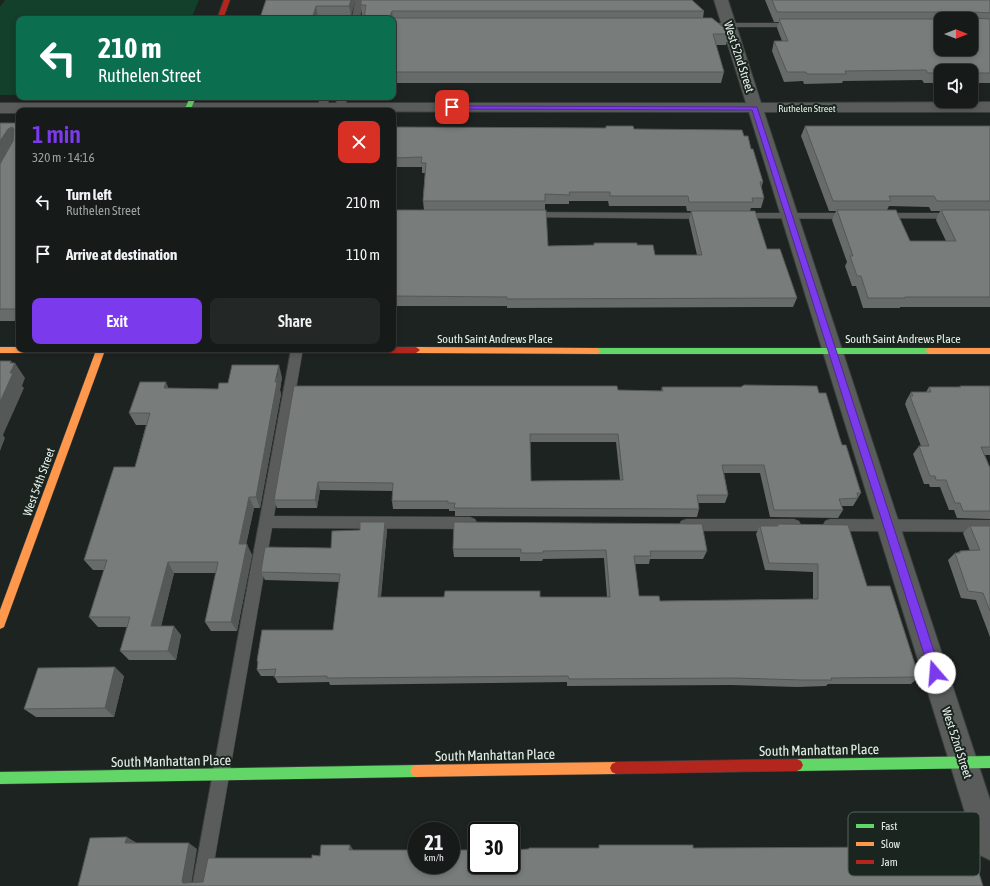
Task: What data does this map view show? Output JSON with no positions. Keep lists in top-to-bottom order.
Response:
{
  "streets": {
    "street": [
      "West 52nd Street",
      "Ruthelen Street",
      "South Saint Andrews Place",
      "West 54th Street",
      "South Manhattan Place"
    ]
  },
  "crossings": [
    ["West 52nd Street", "Ruthelen Street"],
    ["West 52nd Street", "South Saint Andrews Place"],
    ["West 52nd Street", "South Manhattan Place"]
  ],
  "legend": ["Fast", "Slow", "Jam"],
  "north": "right",
  "page": {
    "turn": ["210 m", "Ruthelen Street"],
    "heading": ["1 min", "320 m · 14:16"],
    "list": [
      {
        "name": "Turn left",
        "note": "Ruthelen Street",
        "value": "210 m"
      },
      {
        "name": "Arrive at destination",
        "value": "110 m"
      }
    ],
    "buttons": ["Exit", "Share"],
    "speed": "21 km/h",
    "limit": "30"
  }
}
